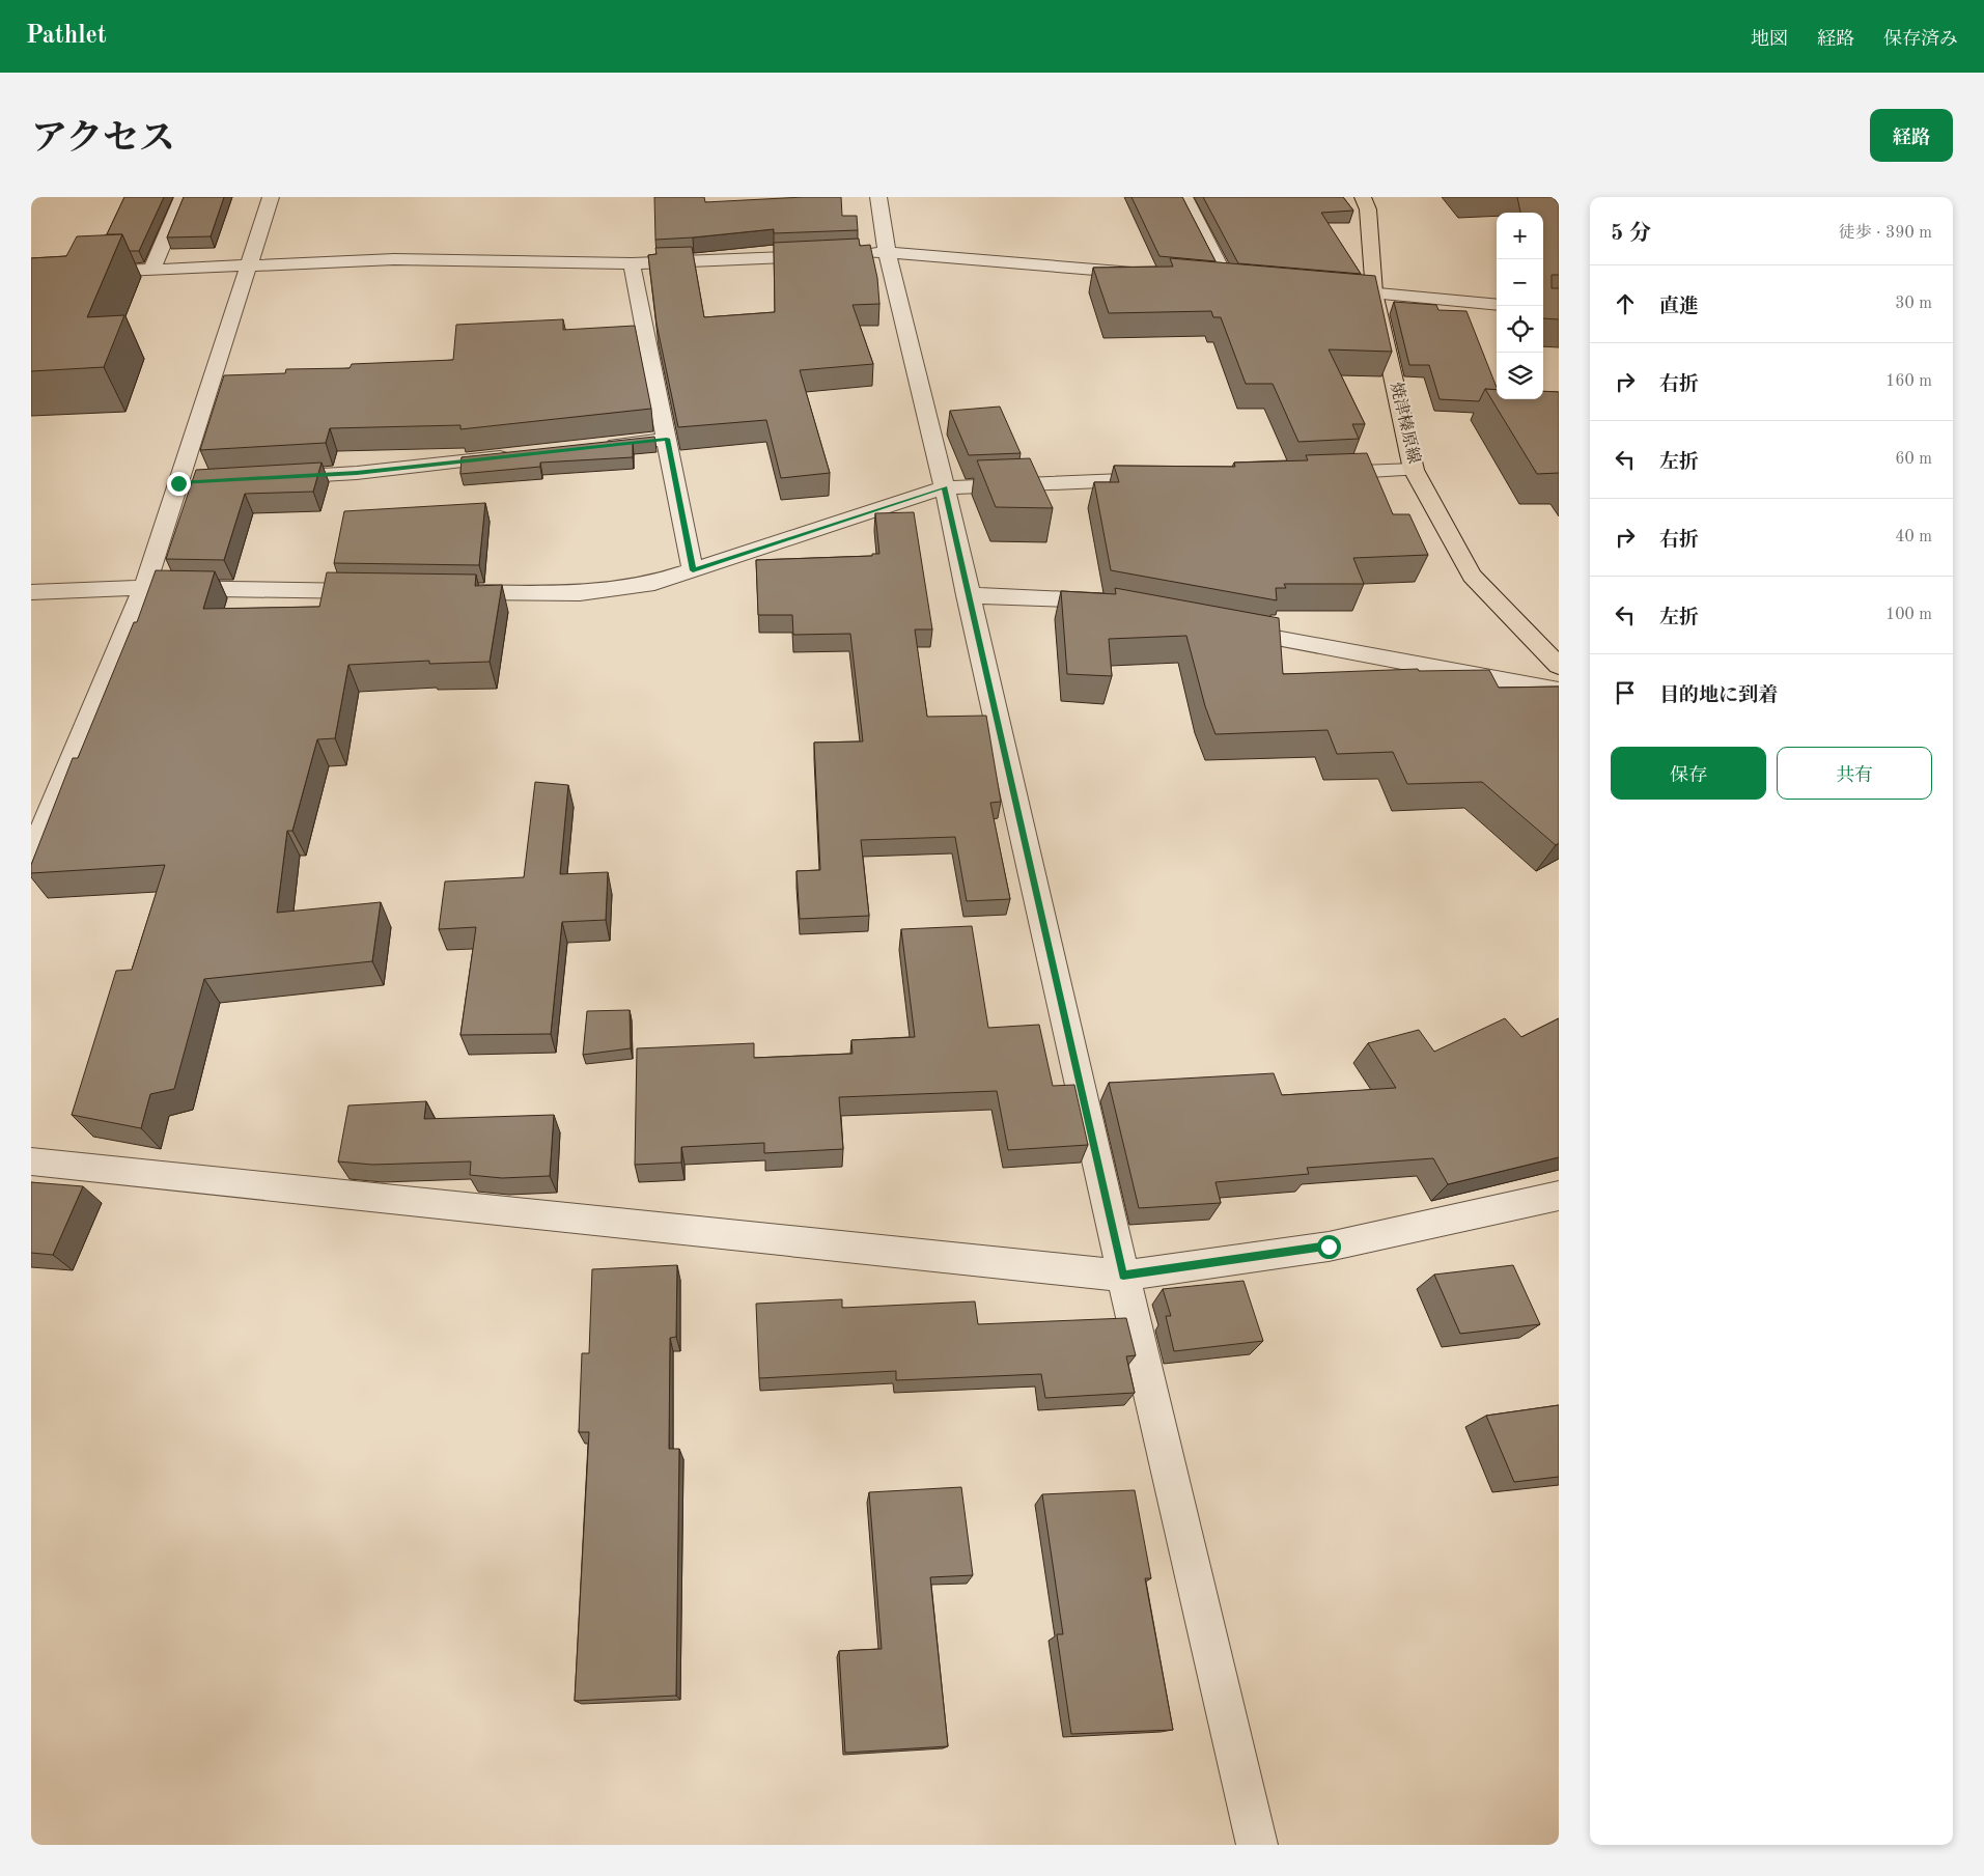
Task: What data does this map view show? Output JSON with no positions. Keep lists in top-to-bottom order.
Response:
{
  "streets": {
    "main road": ["焼津榛原線"]
  },
  "page": {
    "header": "Pathlet",
    "nav": ["地図", "経路", "保存済み"],
    "title": "アクセス",
    "buttons": [
      "経路",
      ["保存", "共有"]
    ],
    "heading": ["5 分", "徒歩 · 390 m"],
    "map_buttons": ["+", "−"],
    "list": [
      ["直進", "30 m"],
      ["右折", "160 m"],
      ["左折", "60 m"],
      ["右折", "40 m"],
      ["左折", "100 m"],
      "目的地に到着"
    ]
  }
}
